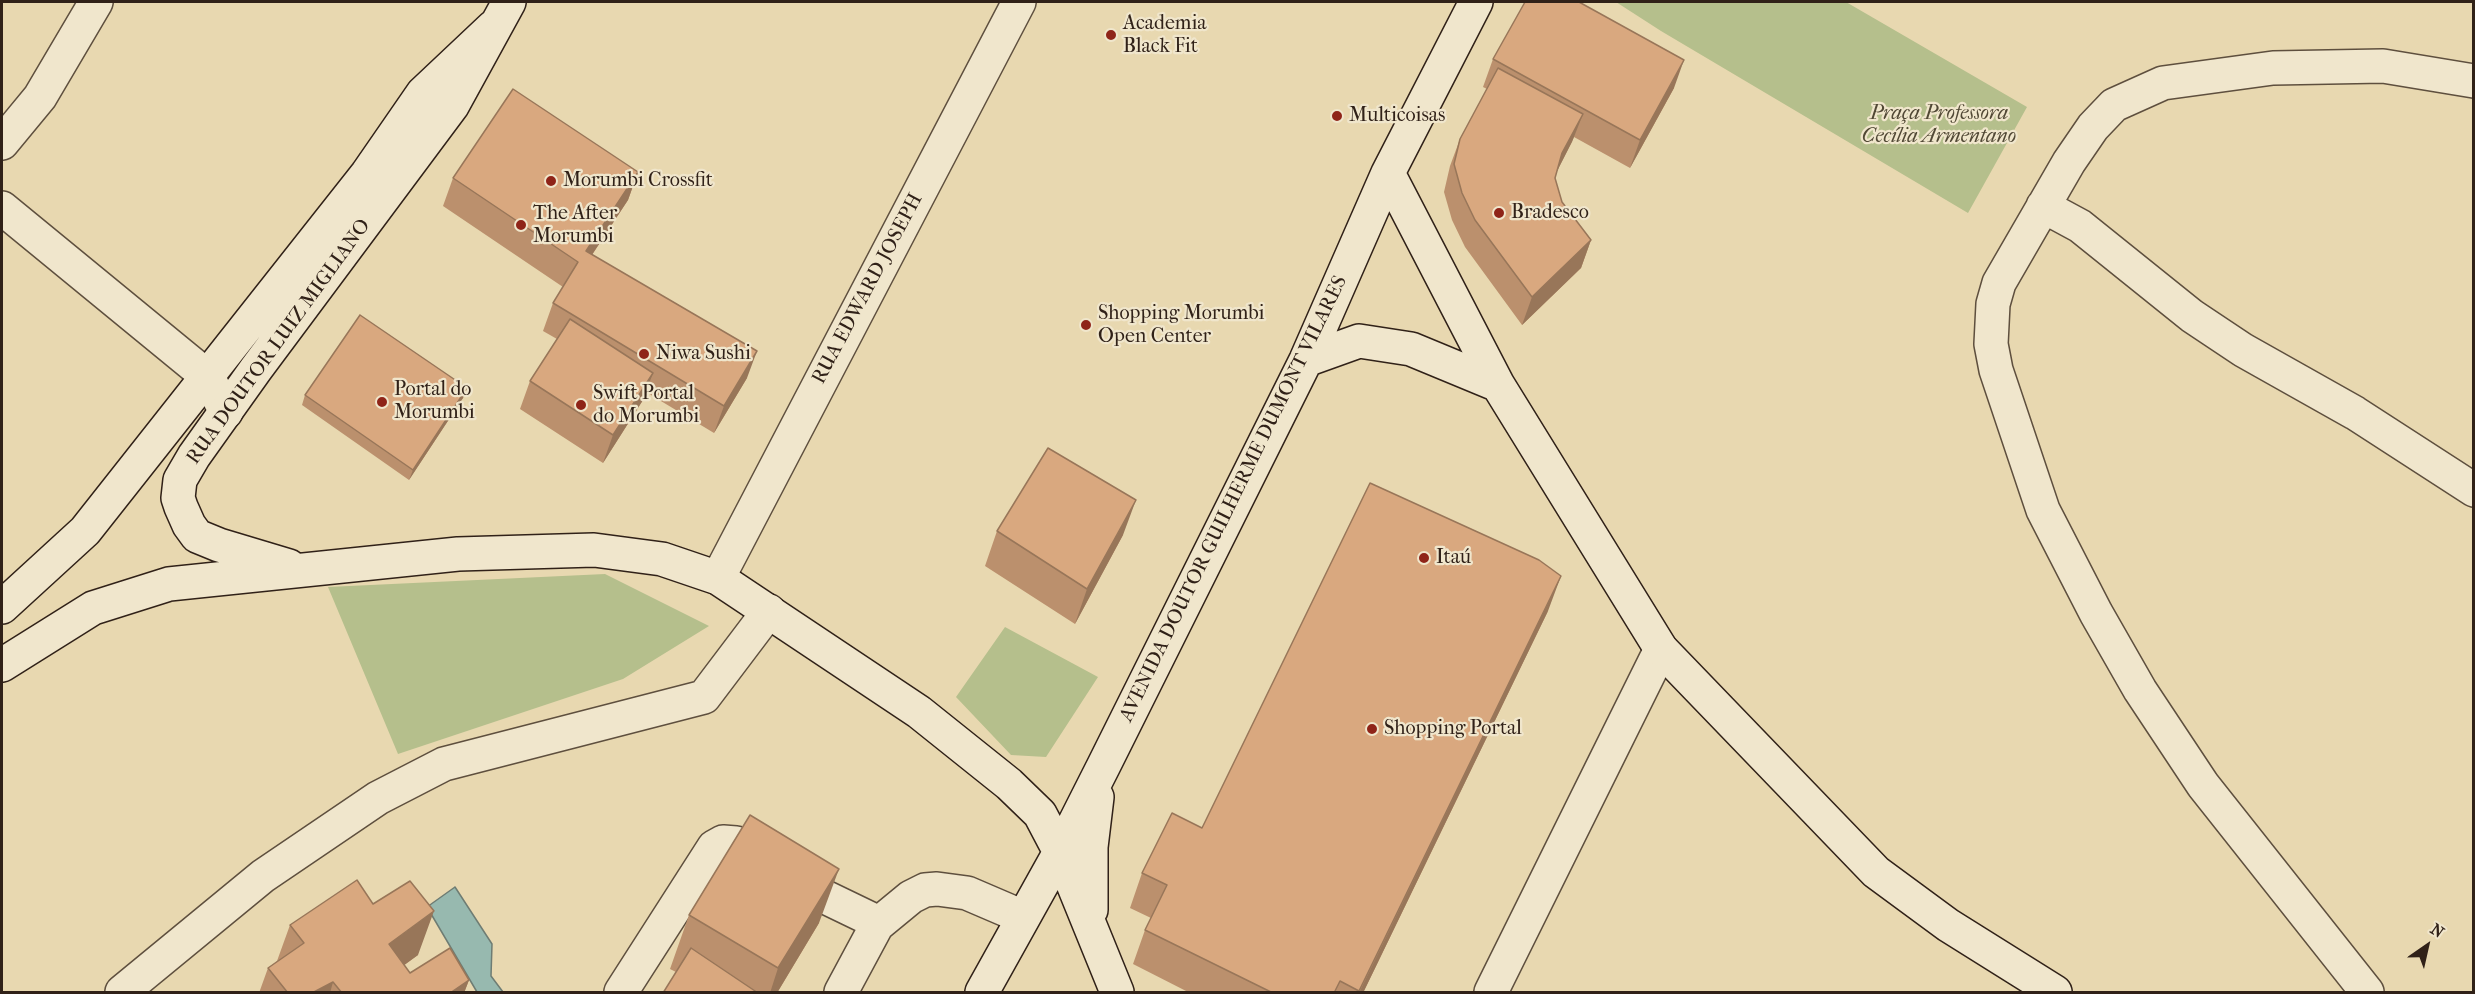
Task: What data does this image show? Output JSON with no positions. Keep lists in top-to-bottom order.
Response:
{
  "streets": {
    "street": ["RUA EDWARD JOSEPH", "RUA DOUTOR LUIZ MIGLIANO", "AVENIDA DOUTOR GUILHERME DUMONT VILARES"]
  },
  "parks": ["Praça Professora Cecília Armentano"],
  "places": [
    "Academia Black Fit",
    "Multicoisas",
    "Morumbi Crossfit",
    "Bradesco",
    "The After Morumbi",
    "Shopping Morumbi Open Center",
    "Niwa Sushi",
    "Portal do Morumbi",
    "Swift Portal do Morumbi",
    "Itaú",
    "Shopping Portal"
  ],
  "north": "top right"
}
